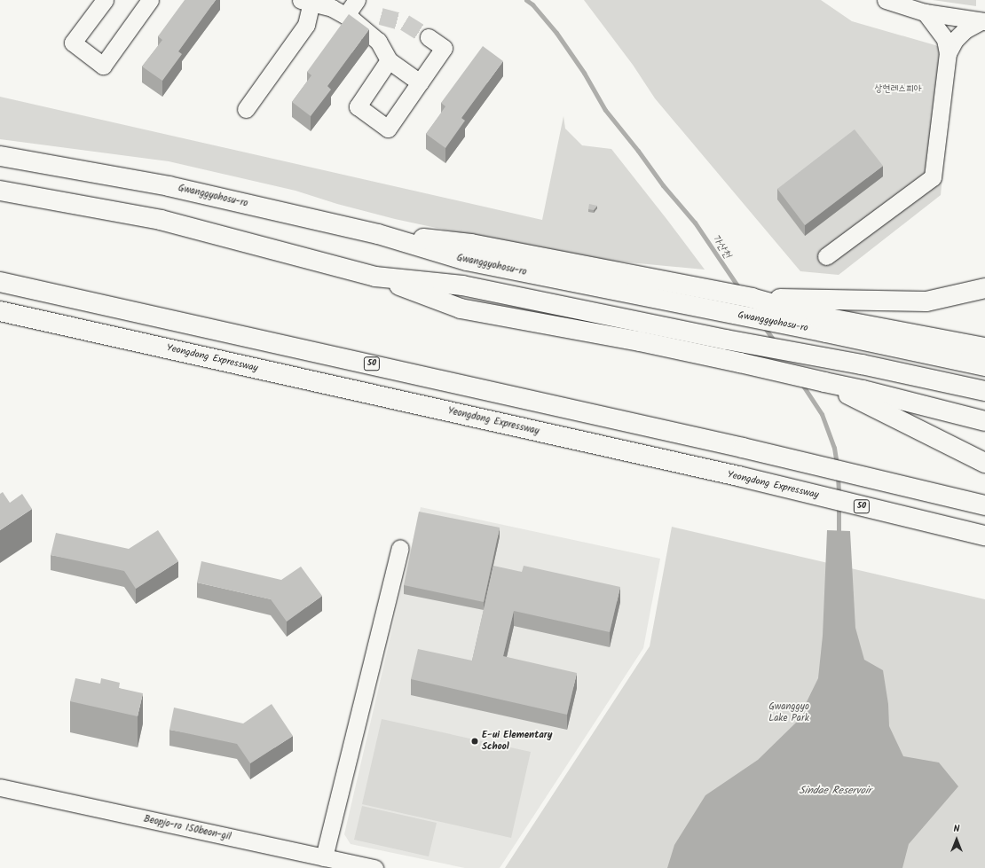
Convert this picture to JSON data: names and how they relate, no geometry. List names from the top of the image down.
{
  "streets": {
    "highway": ["Gwanggyohosu-ro", "Yeongdong Expressway", "50"],
    "street": ["Beopjo-ro 150beon-gil"]
  },
  "water": ["가산천", "Sindae Reservoir"],
  "parks": ["상현레스피아", "Gwanggyo Lake Park"],
  "places": ["E-ui Elementary School"],
  "north": "top"
}
